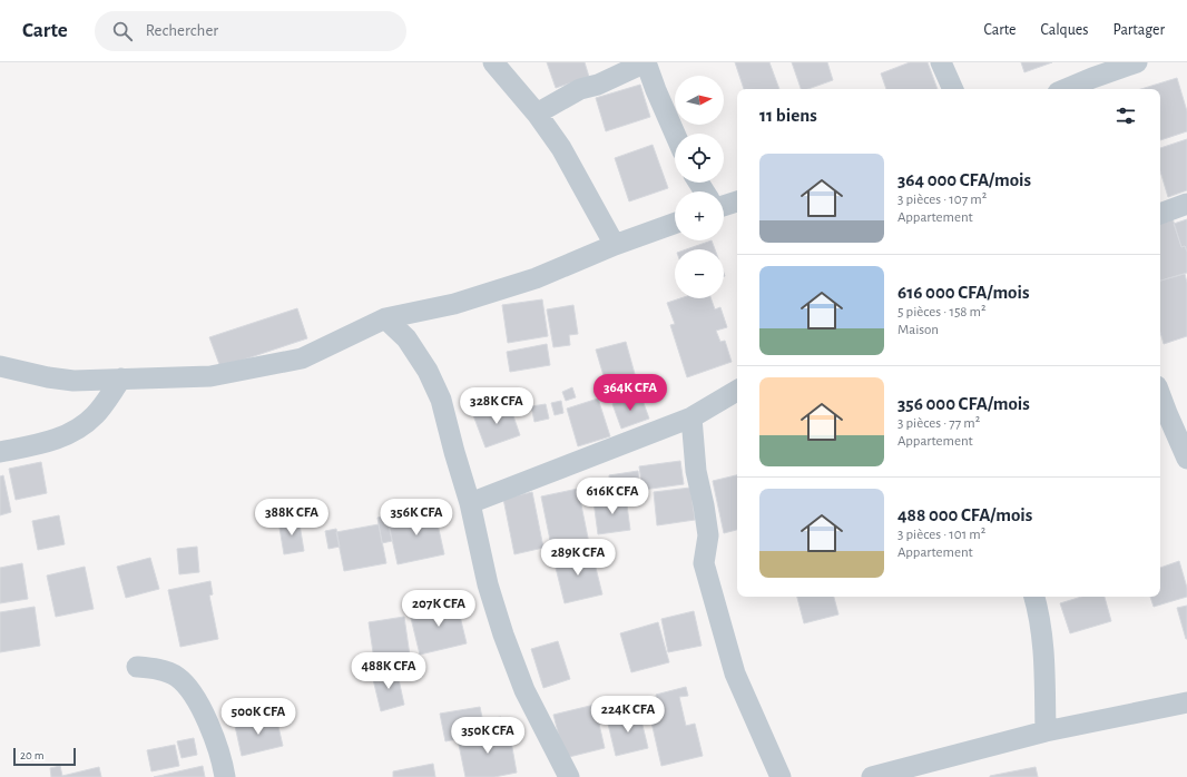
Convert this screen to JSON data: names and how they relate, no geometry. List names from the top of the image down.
{
  "scale_bar": "20 m",
  "north": "right",
  "page": {
    "header": "Carte",
    "search": "Rechercher",
    "nav": ["Carte", "Calques", "Partager"],
    "map_buttons": ["+", "−"],
    "heading": "11 biens",
    "list": [
      {
        "name": "364 000 CFA/mois",
        "note": "3 pièces · 107 m² · Appartement"
      },
      {
        "name": "616 000 CFA/mois",
        "note": "5 pièces · 158 m² · Maison"
      },
      {
        "name": "356 000 CFA/mois",
        "note": "3 pièces · 77 m² · Appartement"
      },
      {
        "name": "488 000 CFA/mois",
        "note": "3 pièces · 101 m² · Appartement"
      }
    ],
    "price": [
      "364K CFA",
      "328K CFA",
      "616K CFA",
      "388K CFA",
      "356K CFA",
      "289K CFA",
      "207K CFA",
      "488K CFA",
      "224K CFA",
      "500K CFA",
      "350K CFA"
    ],
    "scale": "20 m"
  }
}
